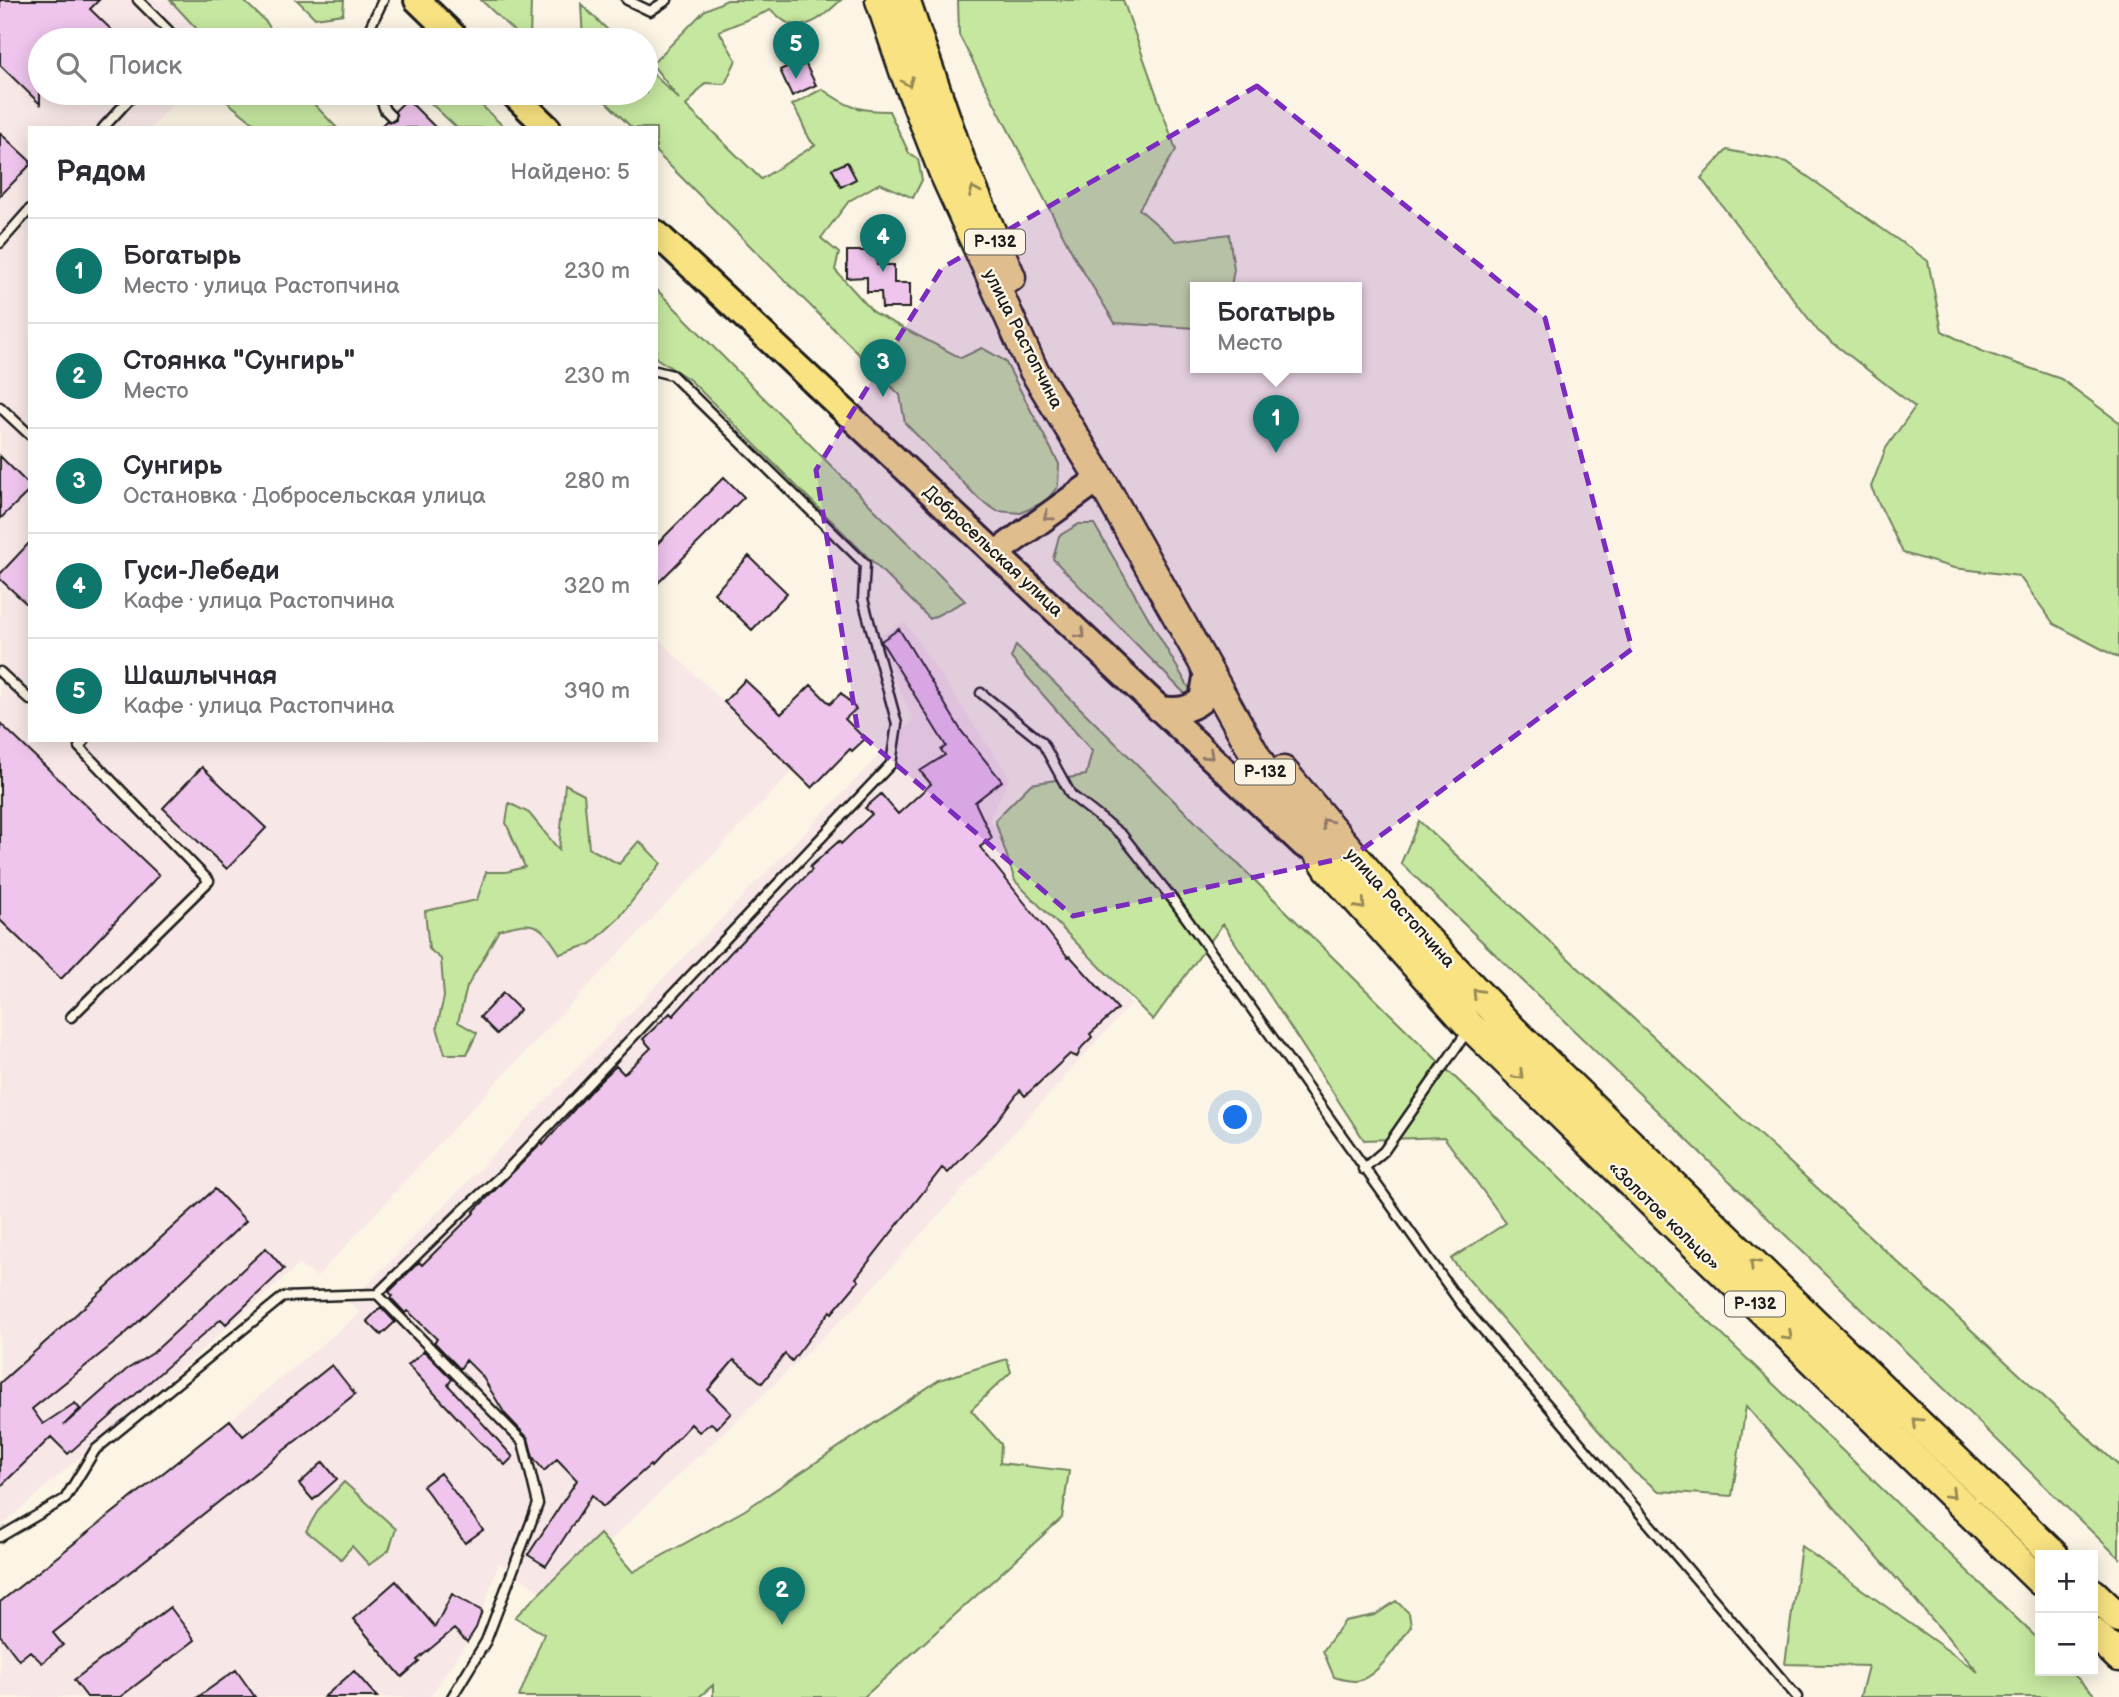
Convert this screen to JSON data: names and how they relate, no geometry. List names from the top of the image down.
{
  "streets": {
    "highway": ["Р-132", "улица Растопчина", "«Золотое кольцо»"],
    "main road": ["Добросельская улица"]
  },
  "crossings": [
    ["улица Растопчина", "Добросельская улица"],
    ["улица Растопчина", "«Золотое кольцо»"],
    ["Добросельская улица", "«Золотое кольцо»"]
  ],
  "one_way": ["Добросельская улица"],
  "page": {
    "pins": [
      "5",
      "4",
      "3",
      "1",
      "2"
    ],
    "search": "Поиск",
    "heading": ["Рядом", "Найдено: 5"],
    "list": [
      {
        "mark": "1",
        "name": "Богатырь",
        "note": "Место · улица Растопчина",
        "value": "230 m"
      },
      {
        "mark": "2",
        "name": "Стоянка \"Сунгирь\"",
        "note": "Место",
        "value": "230 m"
      },
      {
        "mark": "3",
        "name": "Сунгирь",
        "note": "Остановка · Добросельская улица",
        "value": "280 m"
      },
      {
        "mark": "4",
        "name": "Гуси-Лебеди",
        "note": "Кафе · улица Растопчина",
        "value": "320 m"
      },
      {
        "mark": "5",
        "name": "Шашлычная",
        "note": "Кафе · улица Растопчина",
        "value": "390 m"
      }
    ],
    "popup": ["Богатырь", "Место"],
    "map_buttons": ["+", "−"]
  }
}
